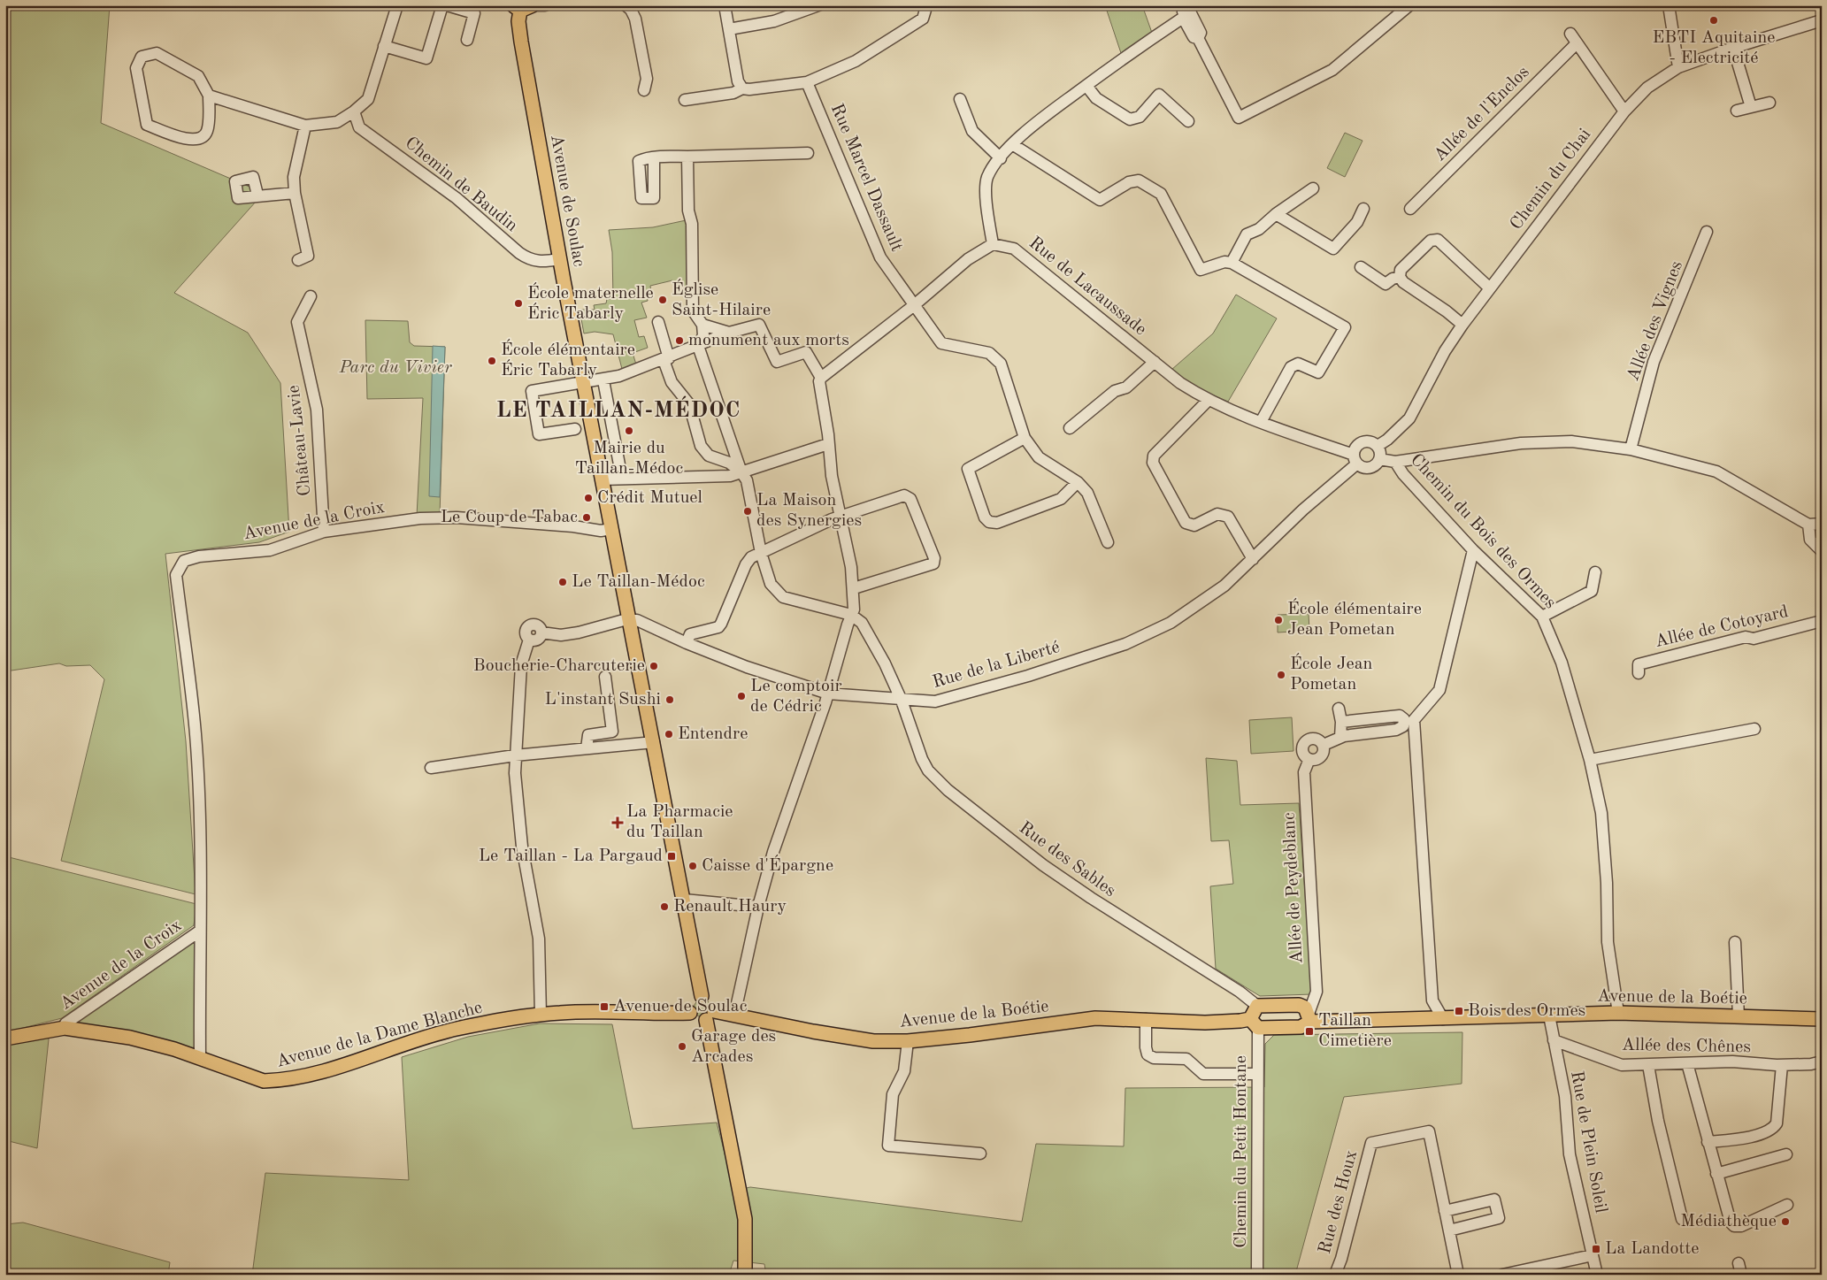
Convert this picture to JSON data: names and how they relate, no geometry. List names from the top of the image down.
{
  "streets": {
    "main road": ["Avenue de Soulac", "Avenue de la Boétie", "Avenue de la Dame Blanche"],
    "street": [
      "Allée de l'Enclos",
      "Rue Marcel Dassault",
      "Chemin du Chai",
      "Chemin de Baudin",
      "Rue de Lacaussade",
      "Allée des Vignes",
      "Château-Lavie",
      "Avenue de la Croix",
      "Chemin du Bois des Ormes",
      "Allée de Cotoyard",
      "Rue de la Liberté",
      "Rue des Sables",
      "Allée de Peydeblanc",
      "Allée des Chênes",
      "Rue de Plein Soleil",
      "Chemin du Petit Hontane",
      "Rue des Houx"
    ]
  },
  "crossings": [
    ["Allée de l'Enclos", "Chemin du Chai"],
    ["Chemin du Chai", "Rue de Lacaussade"],
    ["Chemin du Chai", "Rue de la Liberté"],
    ["Chemin de Baudin", "Avenue de Soulac"],
    ["Avenue de Soulac", "Avenue de la Croix"],
    ["Avenue de Soulac", "Rue de la Liberté"],
    ["Avenue de Soulac", "Avenue de la Boétie"],
    ["Avenue de Soulac", "Avenue de la Dame Blanche"],
    ["Rue de Lacaussade", "Rue de la Liberté"],
    ["Château-Lavie", "Avenue de la Croix"],
    ["Avenue de la Croix", "Avenue de la Dame Blanche"],
    ["Chemin du Bois des Ormes", "Avenue de la Boétie"],
    ["Rue de la Liberté", "Rue des Sables"],
    ["Allée de Peydeblanc", "Avenue de la Boétie"],
    ["Avenue de la Boétie", "Avenue de la Dame Blanche"],
    ["Avenue de la Boétie", "Rue de Plein Soleil"],
    ["Avenue de la Boétie", "Chemin du Petit Hontane"],
    ["Allée des Chênes", "Rue de Plein Soleil"]
  ],
  "districts": ["LE TAILLAN-MÉDOC"],
  "parks": ["Parc du Vivier"],
  "places": {
    "other": [
      "EBTI Aquitaine - Electricité",
      "Église Saint-Hilaire",
      "École maternelle Éric Tabarly",
      "monument aux morts",
      "École élémentaire Éric Tabarly",
      "Mairie du Taillan-Médoc",
      "Crédit Mutuel",
      "La Maison des Synergies",
      "Le Coup de Tabac",
      "Le Taillan-Médoc",
      "École élémentaire Jean Pometan",
      "Boucherie-Charcuterie",
      "École Jean Pometan",
      "Le comptoir de Cédric",
      "L'instant Sushi",
      "Entendre",
      "Caisse d'Épargne",
      "Renault Haury",
      "Garage des Arcades",
      "Médiathèque"
    ],
    "health": ["La Pharmacie du Taillan"],
    "transit": [
      "Le Taillan - La Pargaud",
      "Avenue de Soulac",
      "Bois des Ormes",
      "Taillan Cimetière",
      "La Landotte"
    ]
  }
}
